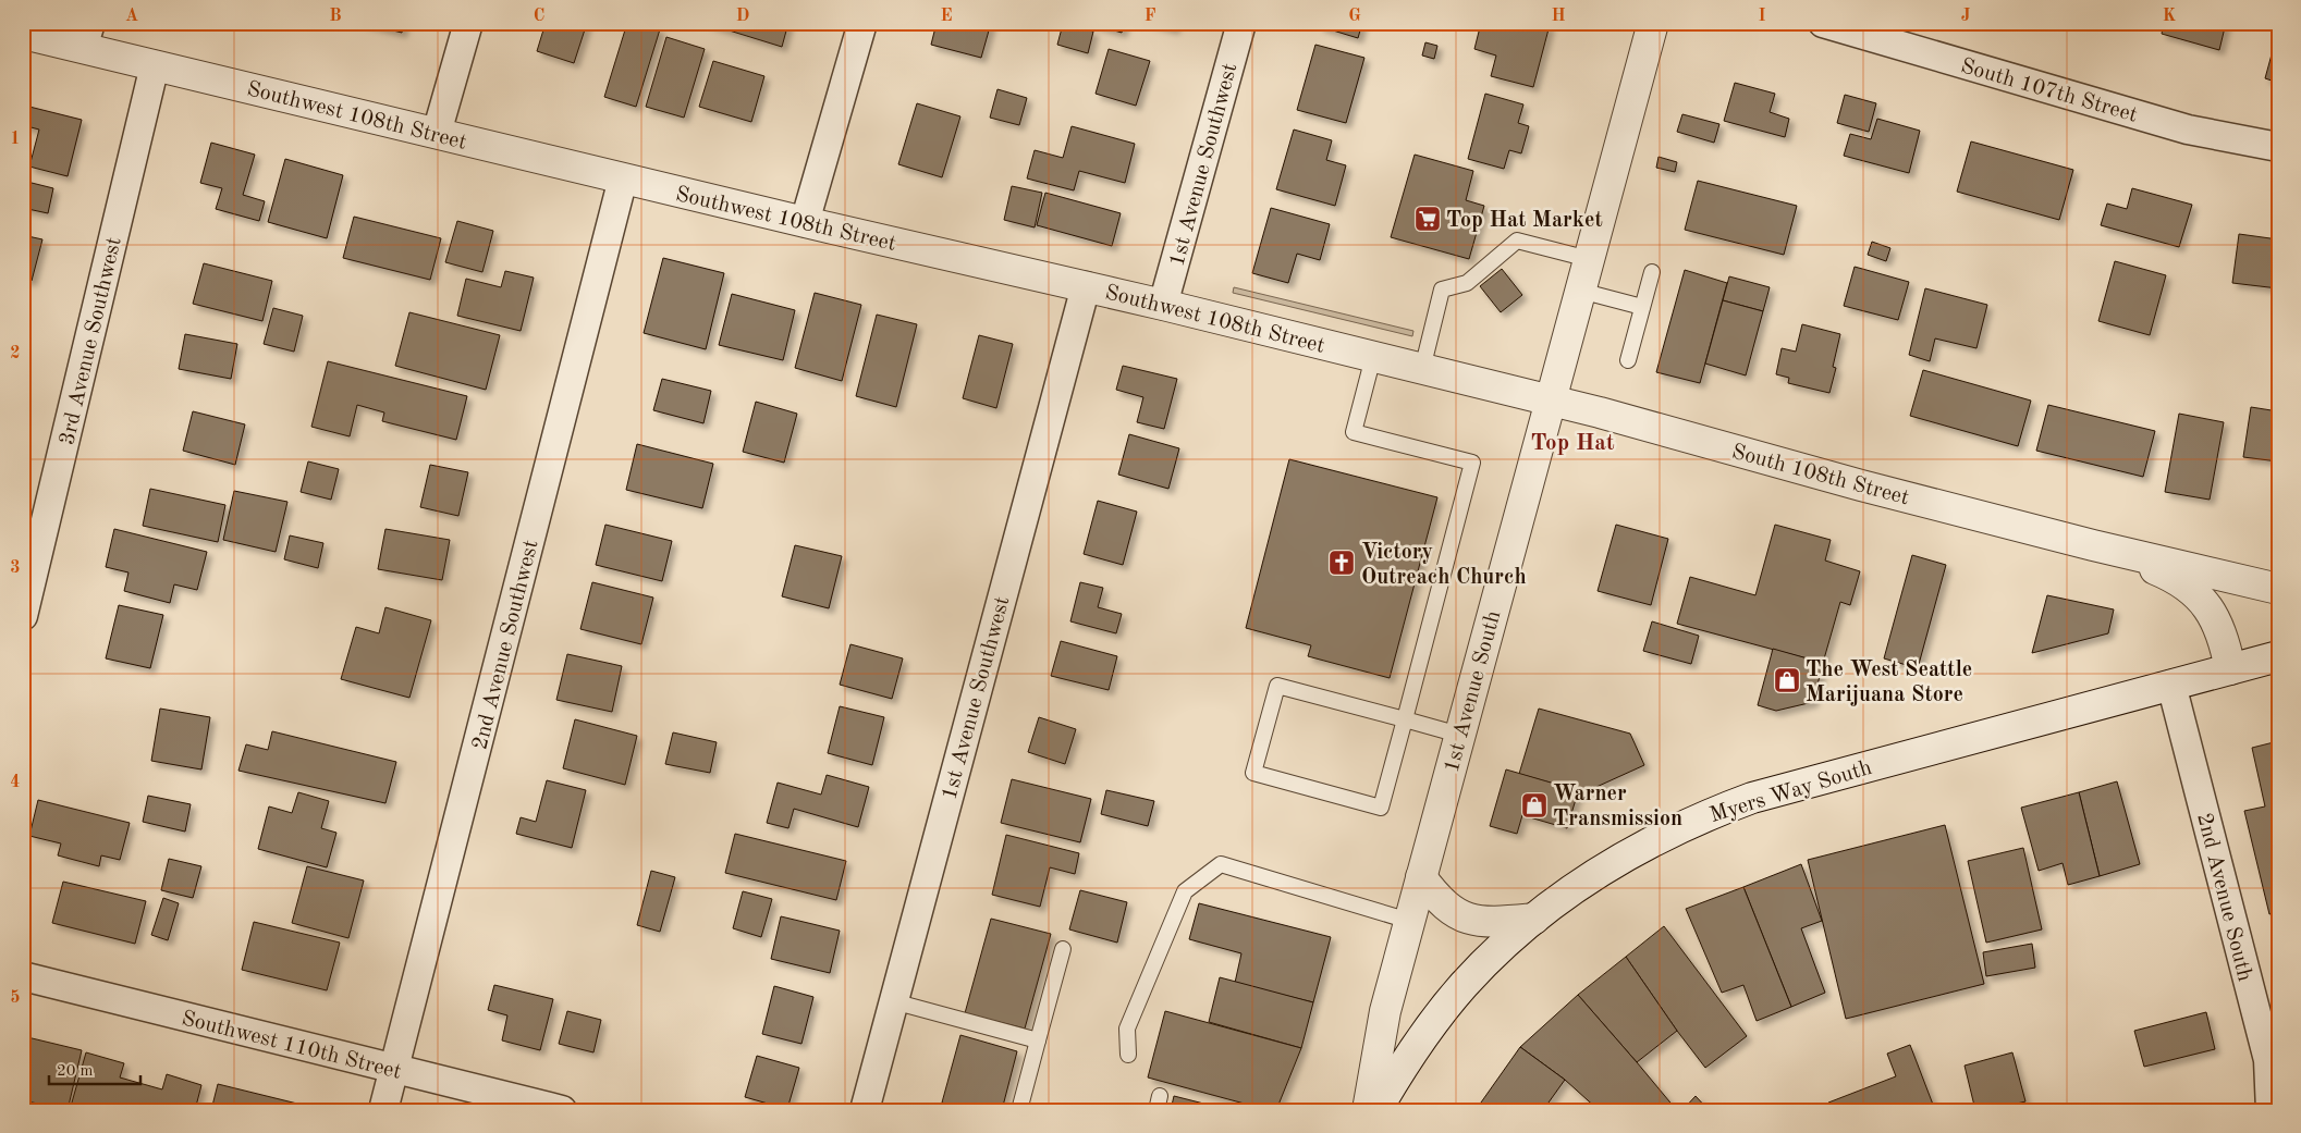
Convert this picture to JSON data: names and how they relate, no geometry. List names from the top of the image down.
{
  "streets": {
    "street": [
      "South 107th Street",
      "Southwest 108th Street",
      "1st Avenue Southwest",
      "3rd Avenue Southwest",
      "South 108th Street",
      "2nd Avenue Southwest",
      "1st Avenue South",
      "Myers Way South",
      "2nd Avenue South",
      "Southwest 110th Street"
    ]
  },
  "crossings": [
    ["Southwest 108th Street", "1st Avenue Southwest"],
    ["Southwest 108th Street", "3rd Avenue Southwest"],
    ["Southwest 108th Street", "South 108th Street"],
    ["Southwest 108th Street", "2nd Avenue Southwest"],
    ["Southwest 108th Street", "1st Avenue South"],
    ["South 108th Street", "1st Avenue South"],
    ["South 108th Street", "Myers Way South"],
    ["2nd Avenue Southwest", "Southwest 110th Street"],
    ["Myers Way South", "2nd Avenue South"]
  ],
  "districts": ["Top Hat"],
  "places": {
    "supermarket": ["Top Hat Market"],
    "church": ["Victory Outreach Church"],
    "shop": ["The West Seattle Marijuana Store", "Warner Transmission"]
  },
  "scale_bar": "20 m",
  "grid": {
    "columns": [
      "A",
      "B",
      "C",
      "D",
      "E",
      "F",
      "G",
      "H",
      "I",
      "J",
      "K"
    ],
    "rows": [
      "1",
      "2",
      "3",
      "4",
      "5"
    ]
  }
}
